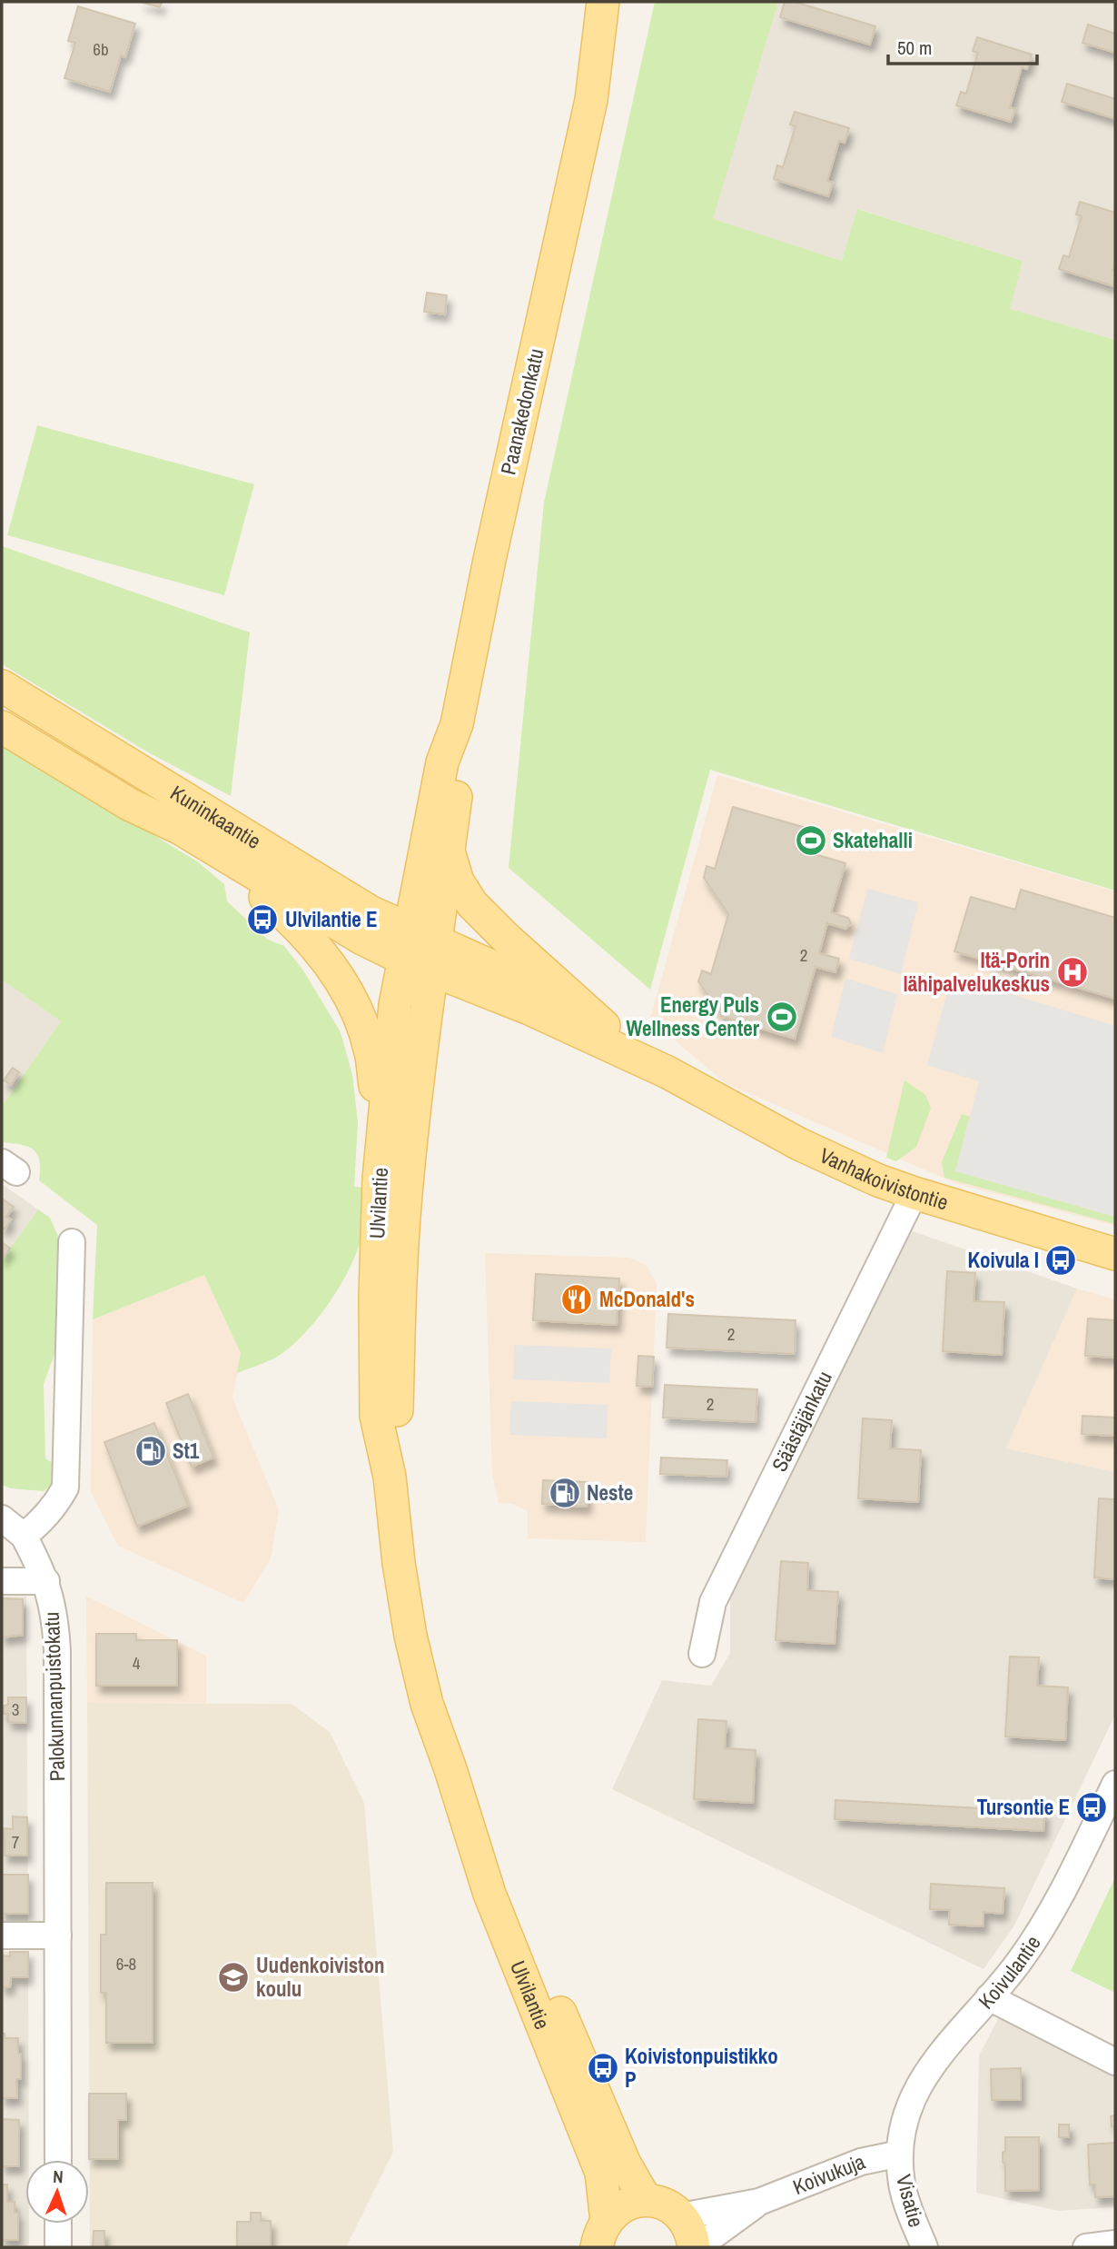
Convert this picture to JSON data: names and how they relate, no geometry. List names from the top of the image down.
{
  "streets": {
    "main road": [
      "Paanakedonkatu",
      "Kuninkaantie",
      "Vanhakoivistontie",
      "Ulvilantie"
    ],
    "street": [
      "Säästäjänkatu",
      "Palokunnanpuistokatu",
      "Koivulantie",
      "Koivukuja",
      "Visatie"
    ]
  },
  "crossings": [
    ["Paanakedonkatu", "Kuninkaantie"],
    ["Paanakedonkatu", "Vanhakoivistontie"],
    ["Paanakedonkatu", "Ulvilantie"],
    ["Kuninkaantie", "Vanhakoivistontie"],
    ["Kuninkaantie", "Ulvilantie"],
    ["Vanhakoivistontie", "Ulvilantie"],
    ["Vanhakoivistontie", "Säästäjänkatu"],
    ["Koivulantie", "Koivukuja"],
    ["Koivulantie", "Visatie"],
    ["Koivukuja", "Visatie"]
  ],
  "places": {
    "sports": ["Skatehalli", "Energy Puls Wellness Center"],
    "bus stop": [
      "Ulvilantie E",
      "Koivula I",
      "Tursontie E",
      "Koivistonpuistikko P"
    ],
    "hospital": ["Itä-Porin lähipalvelukeskus"],
    "restaurant": ["McDonald's"],
    "fuel station": ["St1", "Neste"],
    "school or university": ["Uudenkoiviston koulu"]
  },
  "house_numbers": [
    "6b",
    "2",
    "2",
    "2",
    "4",
    "3",
    "7",
    "6-8"
  ],
  "scale_bar": "50 m",
  "north": "top"
}
